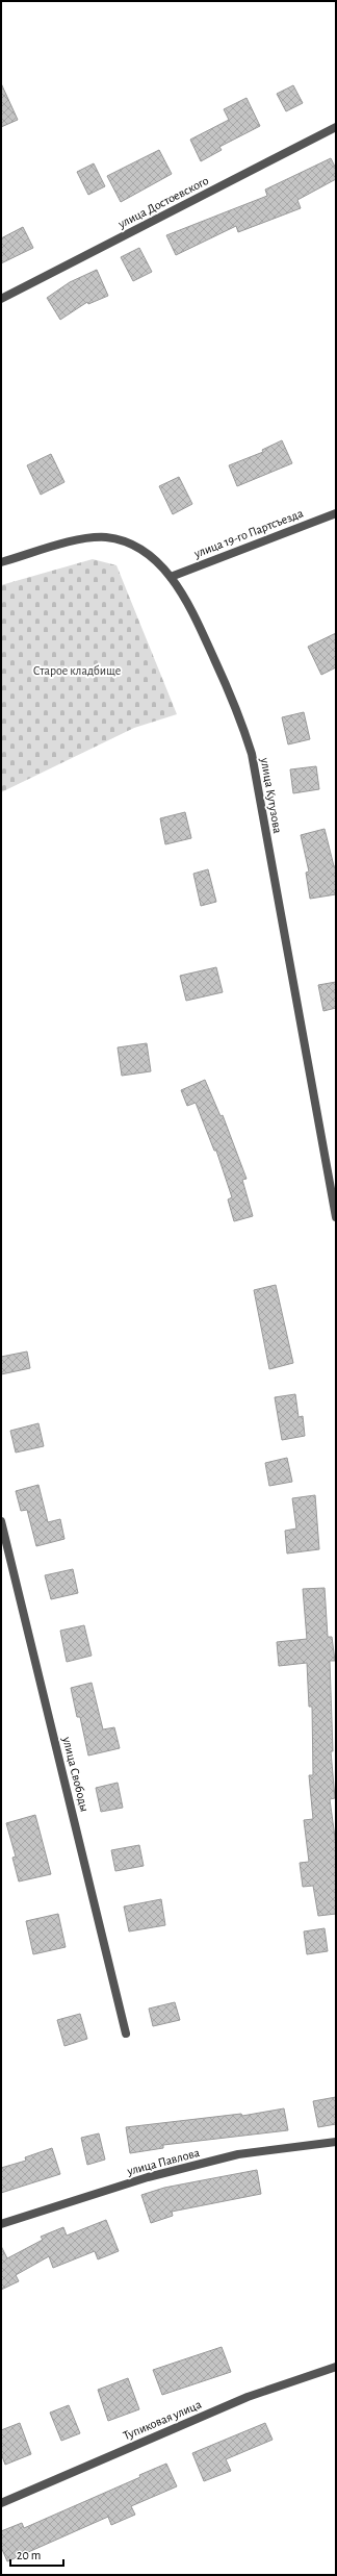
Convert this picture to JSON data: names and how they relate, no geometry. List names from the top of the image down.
{
  "streets": {
    "street": [
      "улица Достоевского",
      "улица 19-го Партсъезда",
      "улица Кутузова",
      "улица Свободы",
      "улица Павлова",
      "Тупиковая улица"
    ]
  },
  "crossings": [
    ["улица 19-го Партсъезда", "улица Кутузова"]
  ],
  "parks": ["Старое кладбище"],
  "scale_bar": "20 m"
}
